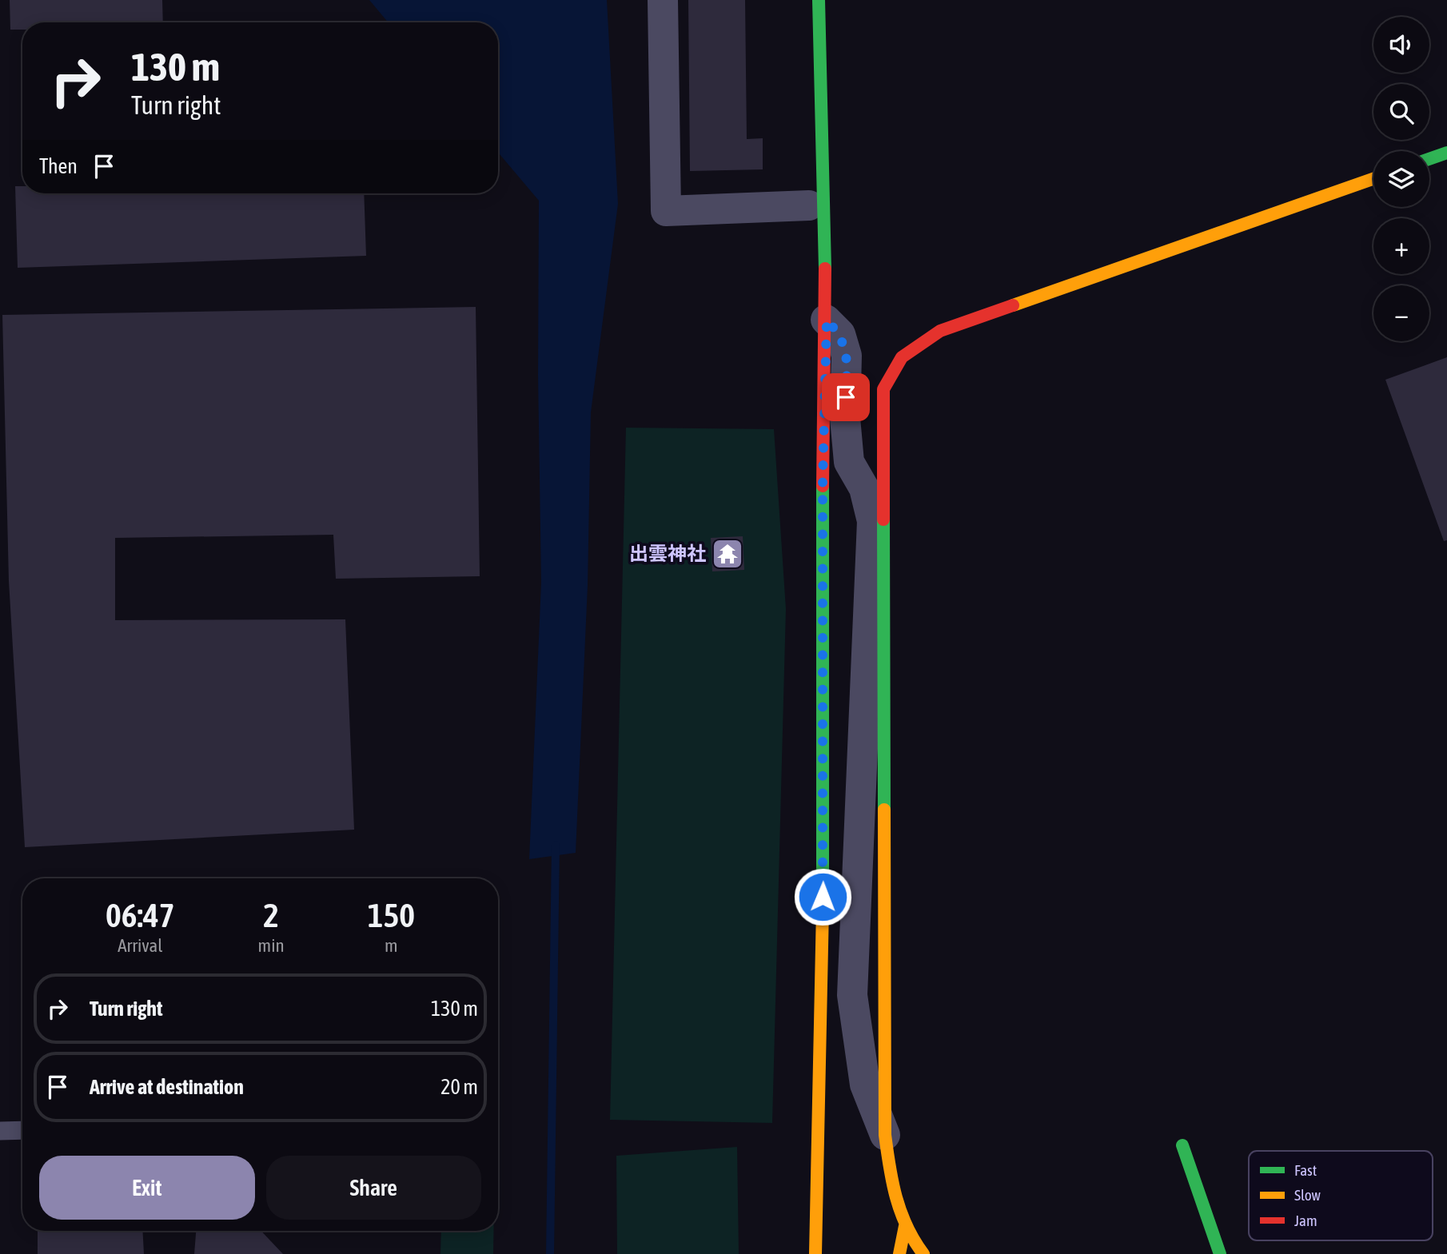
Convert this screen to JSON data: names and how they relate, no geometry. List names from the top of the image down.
{
  "places": {
    "temple": ["出雲神社"]
  },
  "legend": ["Fast", "Slow", "Jam"],
  "page": {
    "map_buttons": ["+", "−"],
    "turn": ["130 m", "Turn right"],
    "then": "Then",
    "eta": [
      "06:47",
      "Arrival",
      "2",
      "min",
      "150",
      "m"
    ],
    "list": [
      {
        "name": "Turn right",
        "value": "130 m"
      },
      {
        "name": "Arrive at destination",
        "value": "20 m"
      }
    ],
    "buttons": ["Exit", "Share"]
  }
}
